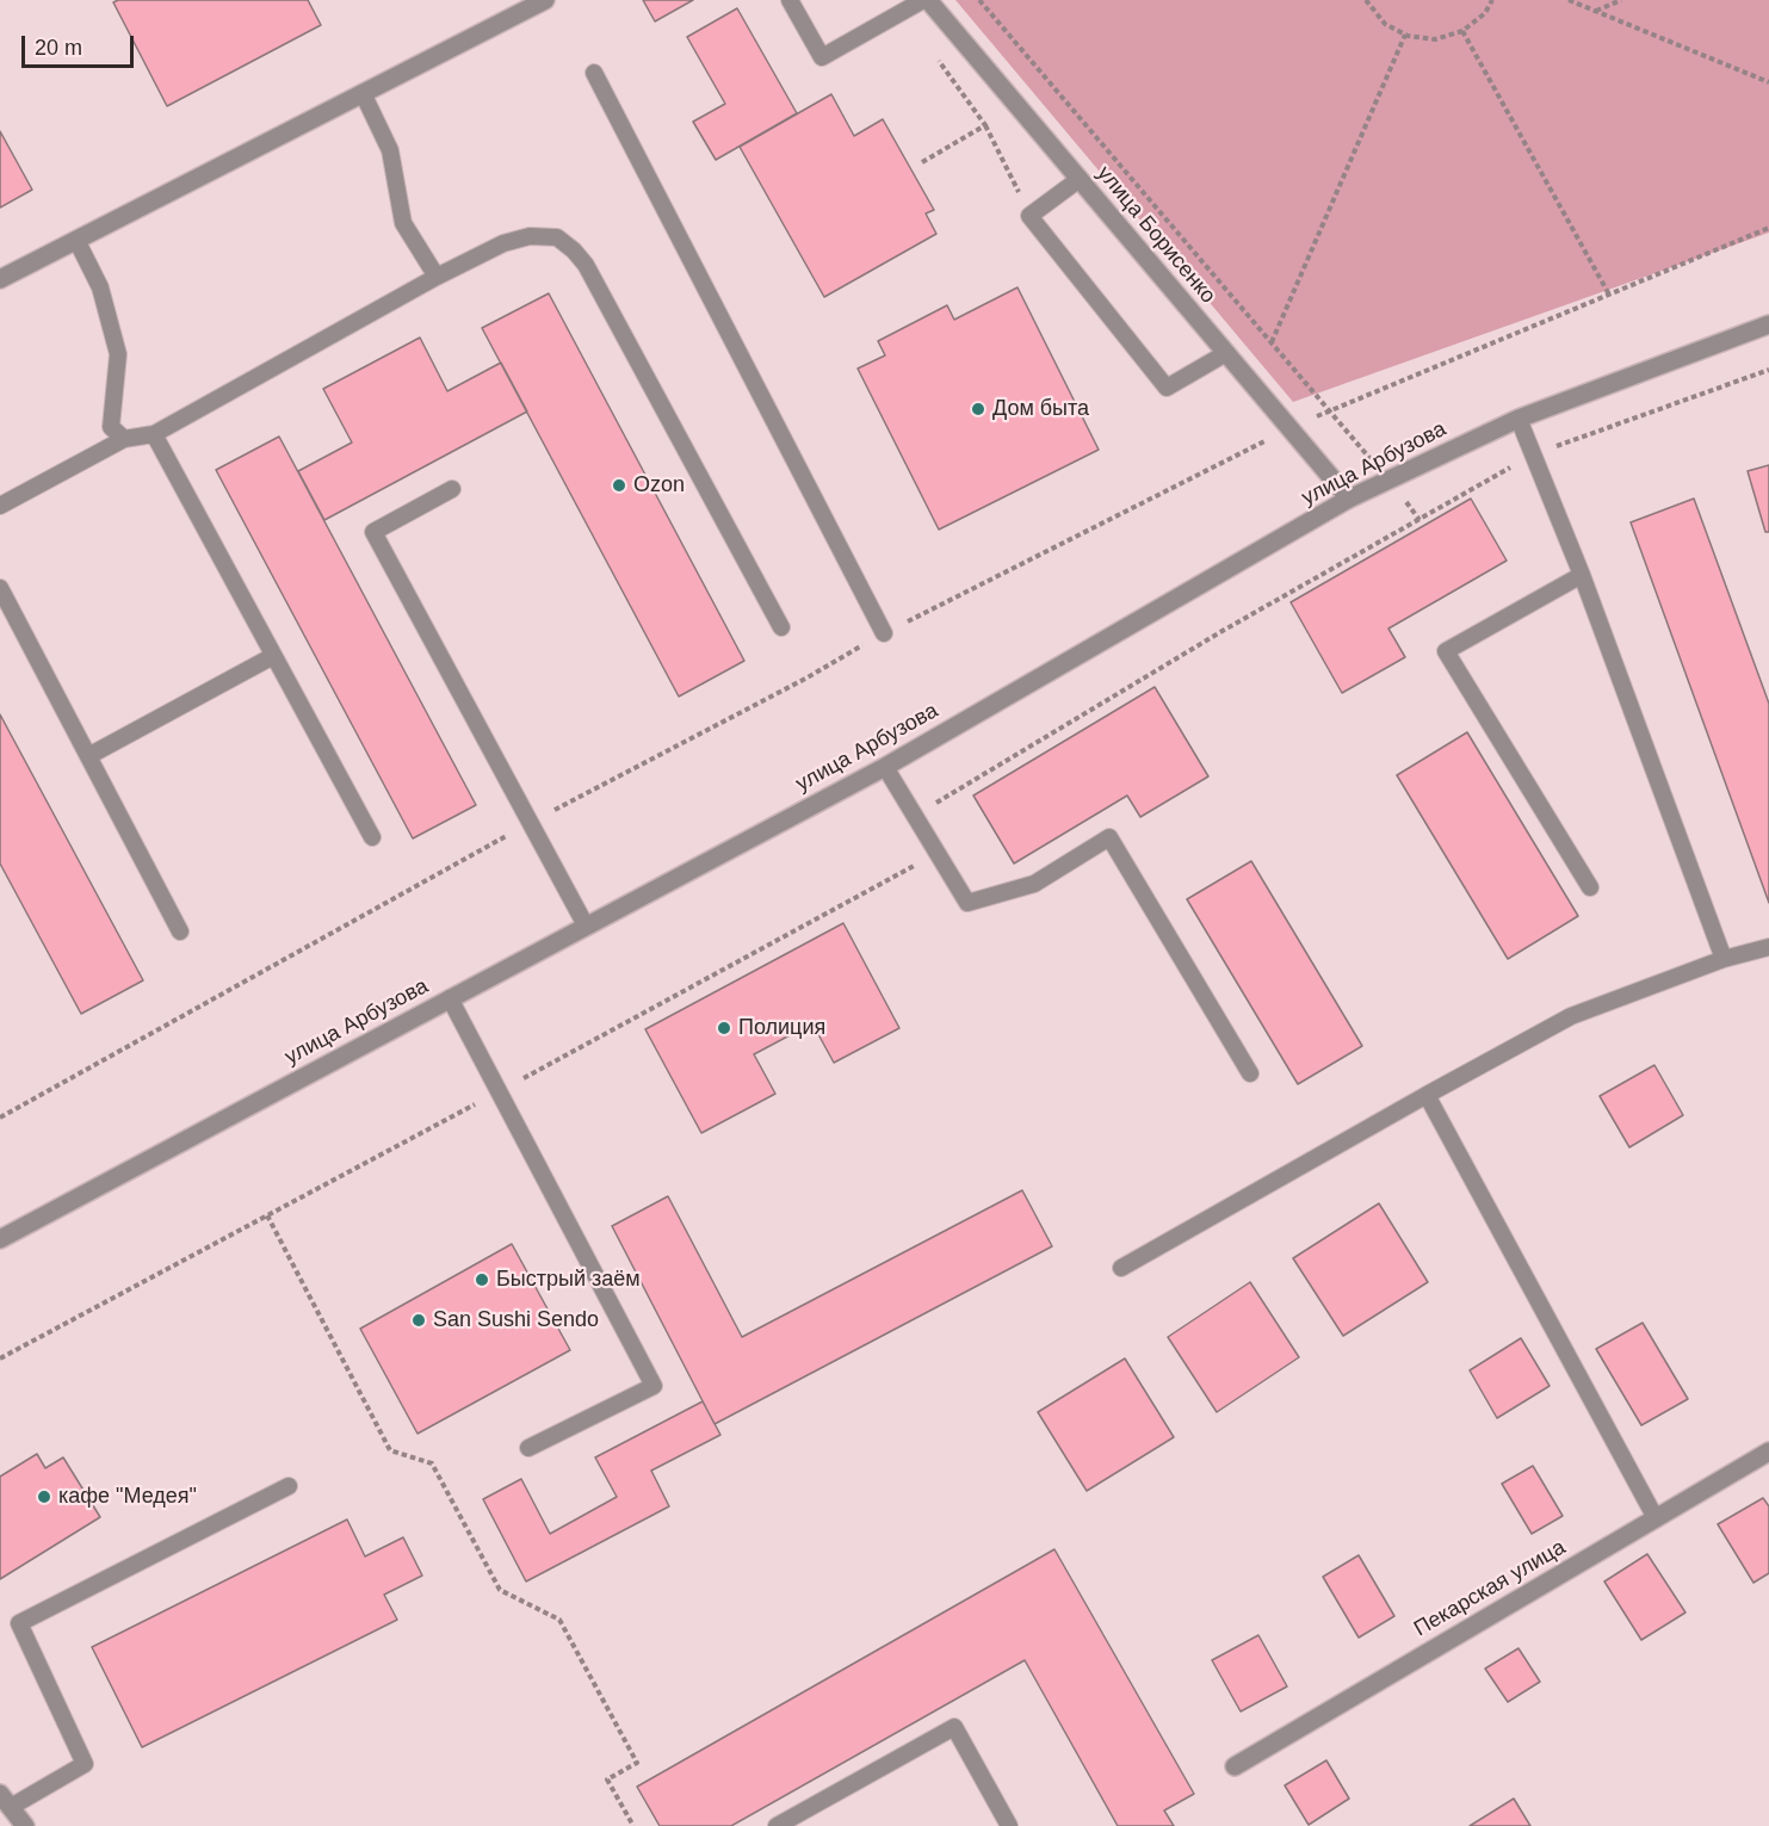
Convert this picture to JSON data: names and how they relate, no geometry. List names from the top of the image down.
{
  "streets": {
    "street": ["улица Борисенко", "улица Арбузова", "Пекарская улица"]
  },
  "crossings": [
    ["улица Борисенко", "улица Арбузова"]
  ],
  "places": [
    "Дом быта",
    "Ozon",
    "Полиция",
    "Быстрый заём",
    "San Sushi Sendo",
    "кафе \"Медея\""
  ],
  "scale_bar": "20 m"
}
